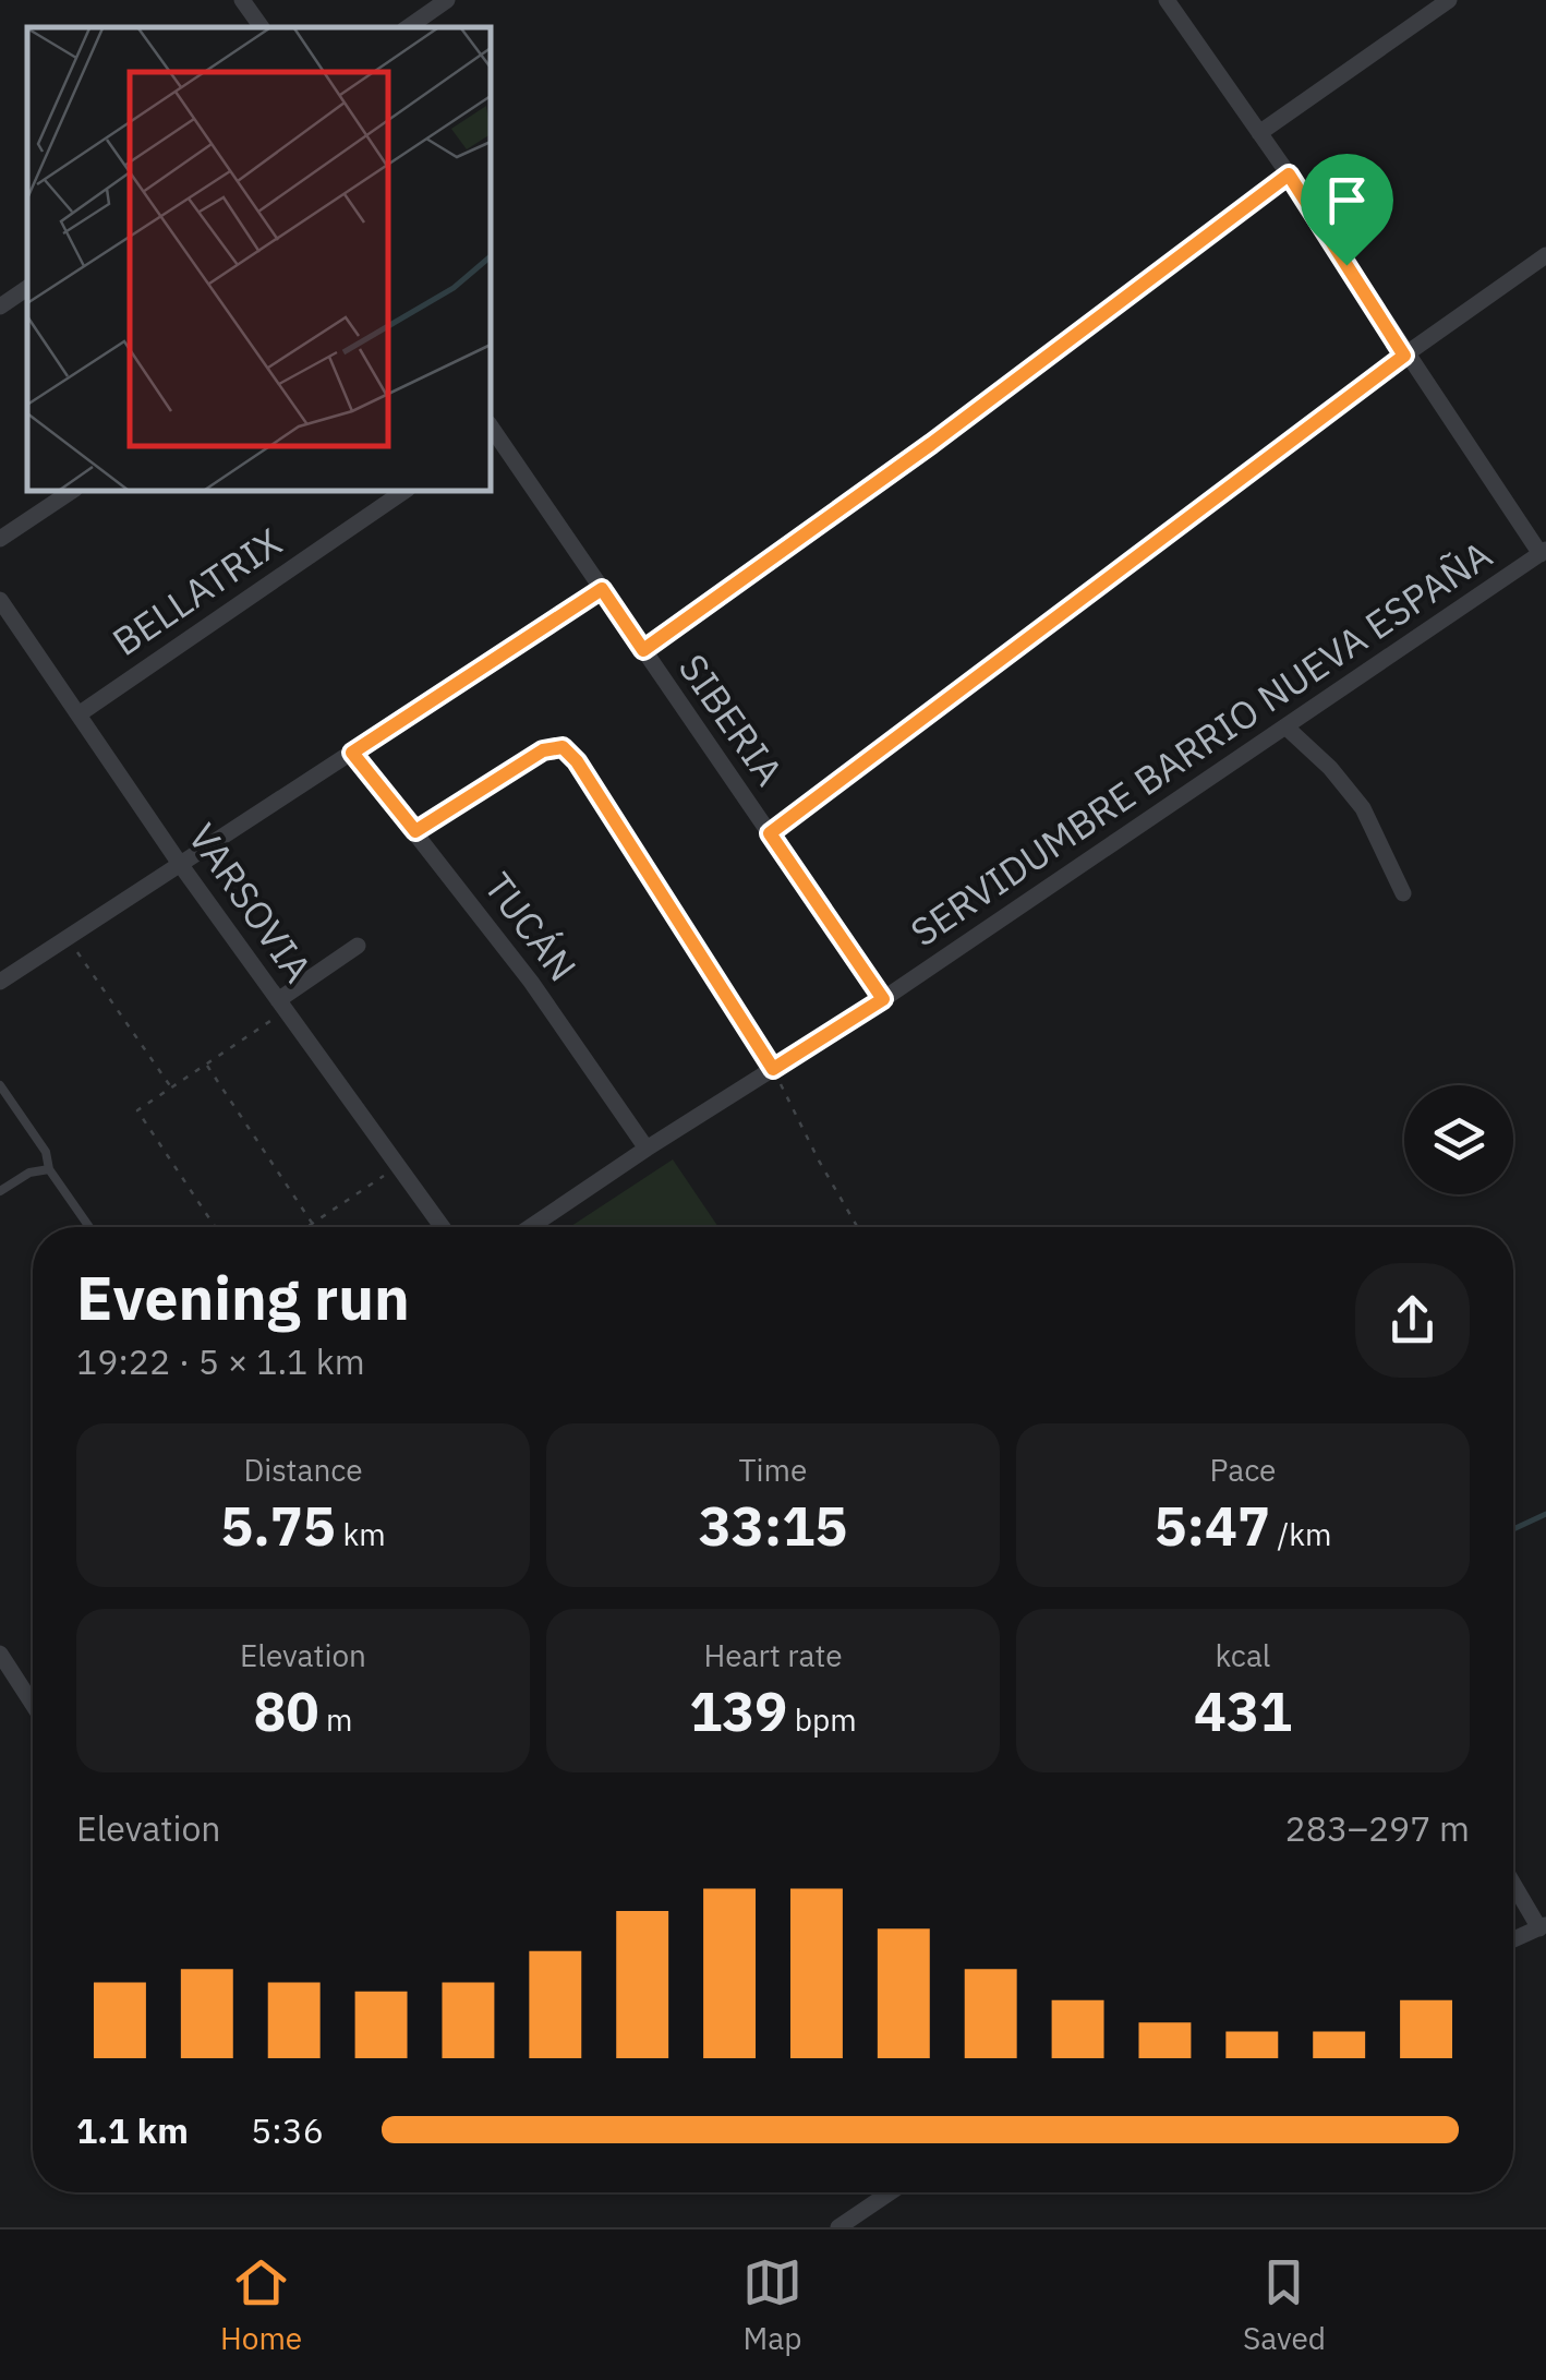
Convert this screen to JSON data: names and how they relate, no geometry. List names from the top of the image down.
{
  "streets": {
    "street": [
      "BELLATRIX",
      "SIBERIA",
      "SERVIDUMBRE BARRIO NUEVA ESPAÑA",
      "VARSOVIA",
      "TUCÁN"
    ]
  },
  "crossings": [
    ["BELLATRIX", "VARSOVIA"],
    ["SIBERIA", "SERVIDUMBRE BARRIO NUEVA ESPAÑA"],
    ["SERVIDUMBRE BARRIO NUEVA ESPAÑA", "TUCÁN"]
  ],
  "page": {
    "heading": ["Evening run", "19:22 · 5 × 1.1 km"],
    "stats": [
      ["Distance", "5.75 km"],
      ["Time", "33:15"],
      ["Pace", "5:47 /km"],
      ["Elevation", "80 m"],
      ["Heart rate", "139 bpm"],
      ["kcal", "431"]
    ],
    "chart": ["Elevation", "283–297 m"],
    "list": [
      {
        "name": "1.1 km",
        "note": "5:36"
      }
    ],
    "tabs": ["Home", "Map", "Saved"]
  }
}
